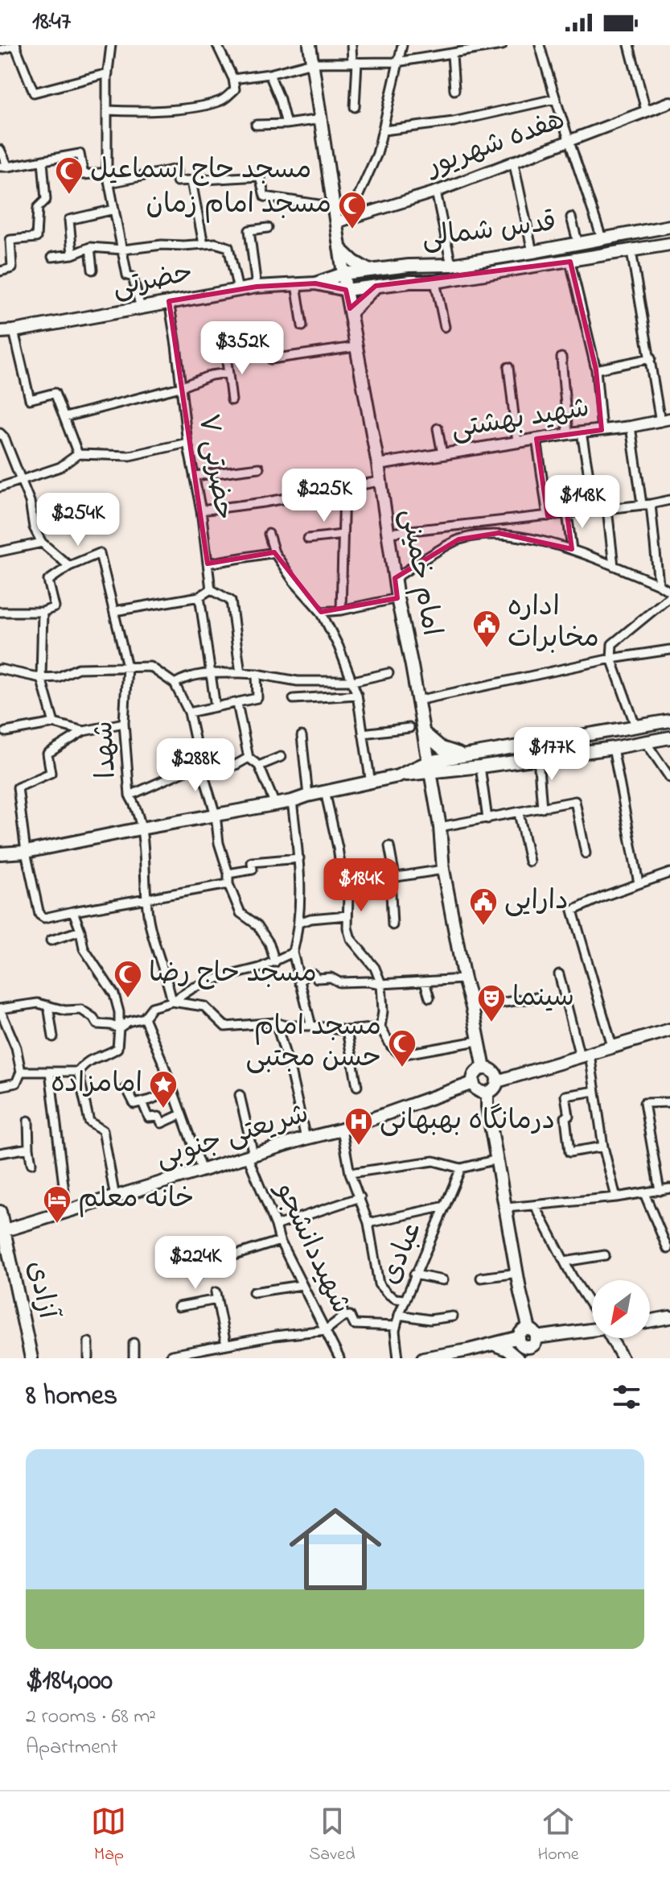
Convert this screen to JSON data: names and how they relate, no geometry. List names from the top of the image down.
{
  "streets": {
    "main road": [
      "قدس شمالی",
      "حضرتی",
      "امام خمینی",
      "شریعتی جنوبی",
      "آزادی"
    ],
    "street": [
      "هفده شهریور",
      "شهید بهشتی",
      "حضرتی ۷",
      "شهدا",
      "شهیددانشجو",
      "عبادی"
    ]
  },
  "crossings": [
    ["هفده شهریور", "امام خمینی"],
    ["قدس شمالی", "حضرتی"],
    ["قدس شمالی", "امام خمینی"],
    ["حضرتی", "حضرتی ۷"],
    ["شهید بهشتی", "امام خمینی"],
    ["امام خمینی", "شریعتی جنوبی"],
    ["شریعتی جنوبی", "شهیددانشجو"],
    ["شریعتی جنوبی", "آزادی"]
  ],
  "places": {
    "mosque": [
      "مسجد حاج اسماعیل",
      "مسجد امام زمان",
      "مسجد حاج رضا",
      "مسجد امام حسن مجتبی"
    ],
    "public building": ["اداره مخابرات", "دارایی"],
    "theatre": ["سینما"],
    "place": ["امامزاده"],
    "hospital": ["درمانگاه بهبهانی"],
    "hotel": ["خانه معلم"]
  },
  "north": "bottom left",
  "page": {
    "status": "18:47",
    "price": [
      "$352K",
      "$225K",
      "$148K",
      "$254K",
      "$177K",
      "$288K",
      "$184K",
      "$224K"
    ],
    "heading": "8 homes",
    "list": [
      {
        "name": "$184,000",
        "note": "2 rooms · 68 m² · Apartment"
      }
    ],
    "tabs": ["Map", "Saved", "Home"]
  }
}
